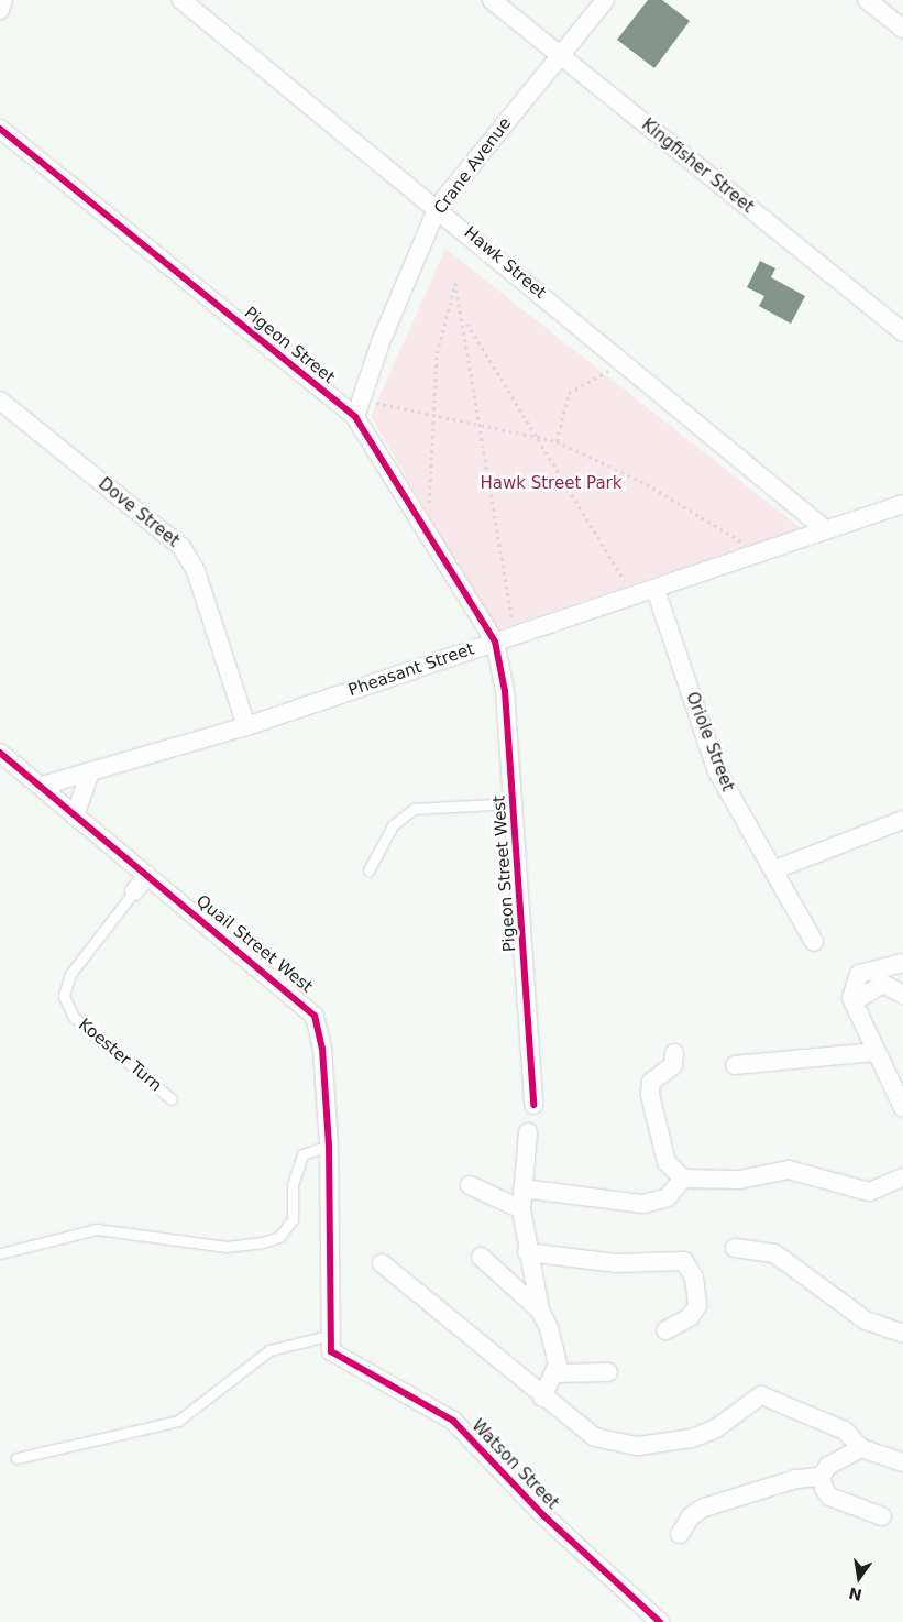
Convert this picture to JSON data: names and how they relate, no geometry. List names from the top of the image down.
{
  "streets": {
    "street": [
      "Crane Avenue",
      "Kingfisher Street",
      "Hawk Street",
      "Pigeon Street",
      "Dove Street",
      "Pheasant Street",
      "Oriole Street",
      "Pigeon Street West",
      "Quail Street West",
      "Koester Turn",
      "Watson Street"
    ]
  },
  "crossings": [
    ["Crane Avenue", "Kingfisher Street"],
    ["Crane Avenue", "Hawk Street"],
    ["Crane Avenue", "Pigeon Street"],
    ["Hawk Street", "Pheasant Street"],
    ["Pigeon Street", "Pheasant Street"],
    ["Pigeon Street", "Pigeon Street West"],
    ["Dove Street", "Pheasant Street"],
    ["Pheasant Street", "Oriole Street"],
    ["Pheasant Street", "Pigeon Street West"],
    ["Pheasant Street", "Quail Street West"],
    ["Quail Street West", "Koester Turn"],
    ["Quail Street West", "Watson Street"]
  ],
  "parks": ["Hawk Street Park"],
  "north": "bottom"
}
